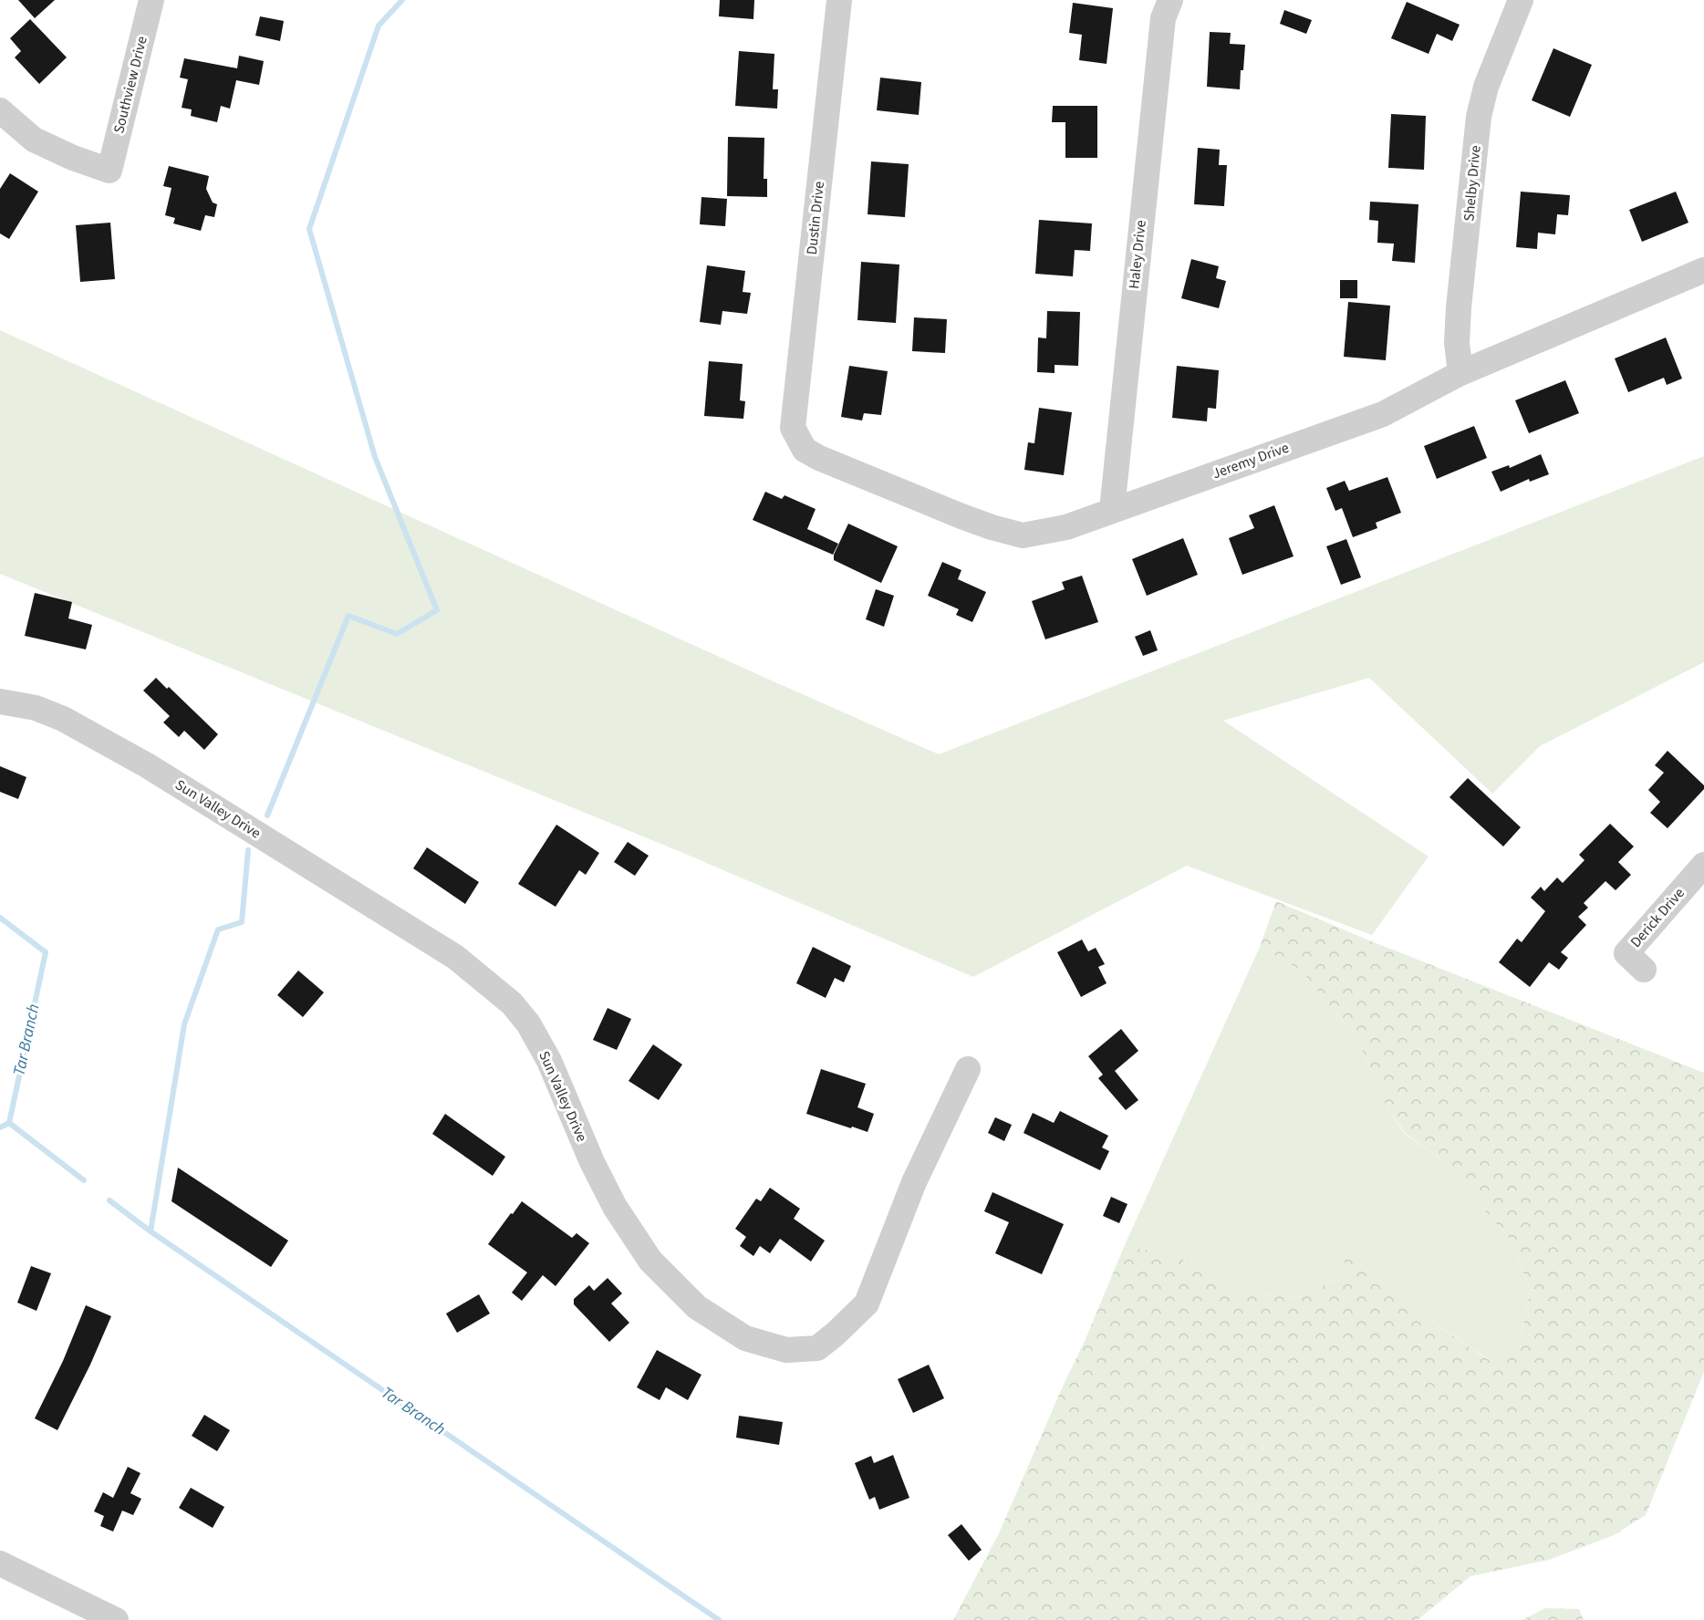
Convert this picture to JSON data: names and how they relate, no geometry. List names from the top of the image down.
{
  "streets": {
    "street": [
      "Southview Drive",
      "Shelby Drive",
      "Dustin Drive",
      "Haley Drive",
      "Jeremy Drive",
      "Sun Valley Drive",
      "Derick Drive"
    ]
  },
  "crossings": [
    ["Shelby Drive", "Jeremy Drive"],
    ["Dustin Drive", "Jeremy Drive"],
    ["Haley Drive", "Jeremy Drive"]
  ],
  "water": ["Tar Branch"]
}
